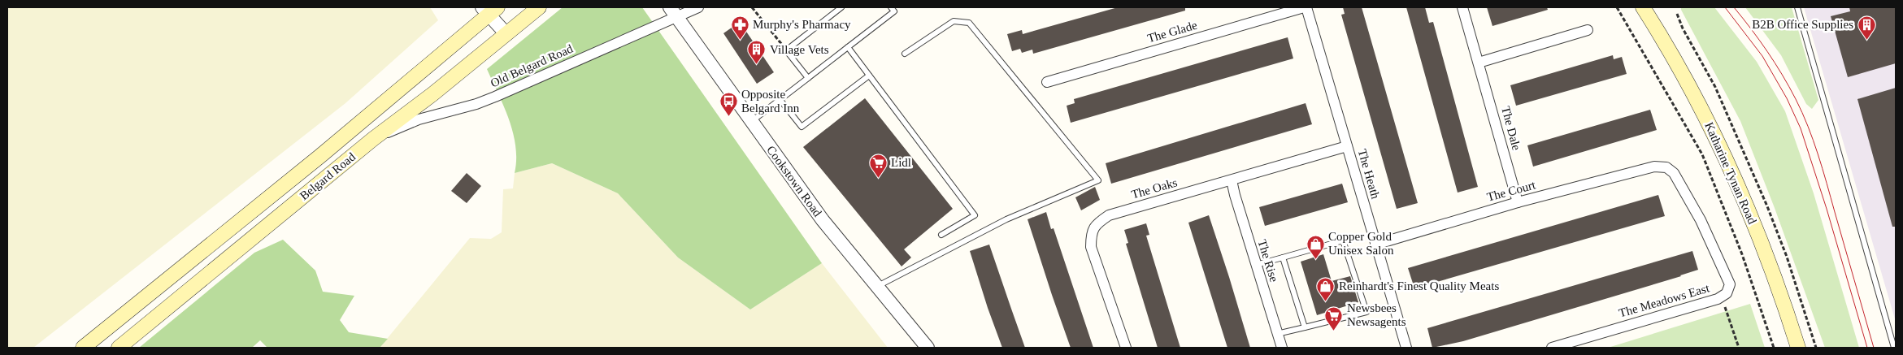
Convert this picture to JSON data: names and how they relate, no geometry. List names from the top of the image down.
{
  "streets": {
    "main road": ["Katharine Tynan Road", "Belgard Road"],
    "street": [
      "The Glade",
      "Old Belgard Road",
      "The Dale",
      "The Heath",
      "Cookstown Road",
      "The Oaks",
      "The Court",
      "The Rise",
      "The Meadows East"
    ]
  },
  "crossings": [
    ["The Glade", "The Heath"],
    ["Old Belgard Road", "Belgard Road"],
    ["Old Belgard Road", "Cookstown Road"],
    ["The Dale", "The Court"],
    ["The Heath", "The Oaks"],
    ["The Heath", "The Court"],
    ["The Oaks", "The Rise"],
    ["The Court", "The Meadows East"]
  ],
  "places": {
    "pharmacy": ["Murphy's Pharmacy"],
    "building": ["B2B Office Supplies", "Village Vets"],
    "bus stop": ["Opposite Belgard Inn"],
    "supermarket": ["Lidl", "Newsbees Newsagents"],
    "shop": ["Copper Gold Unisex Salon", "Reinhardt's Finest Quality Meats"]
  }
}
